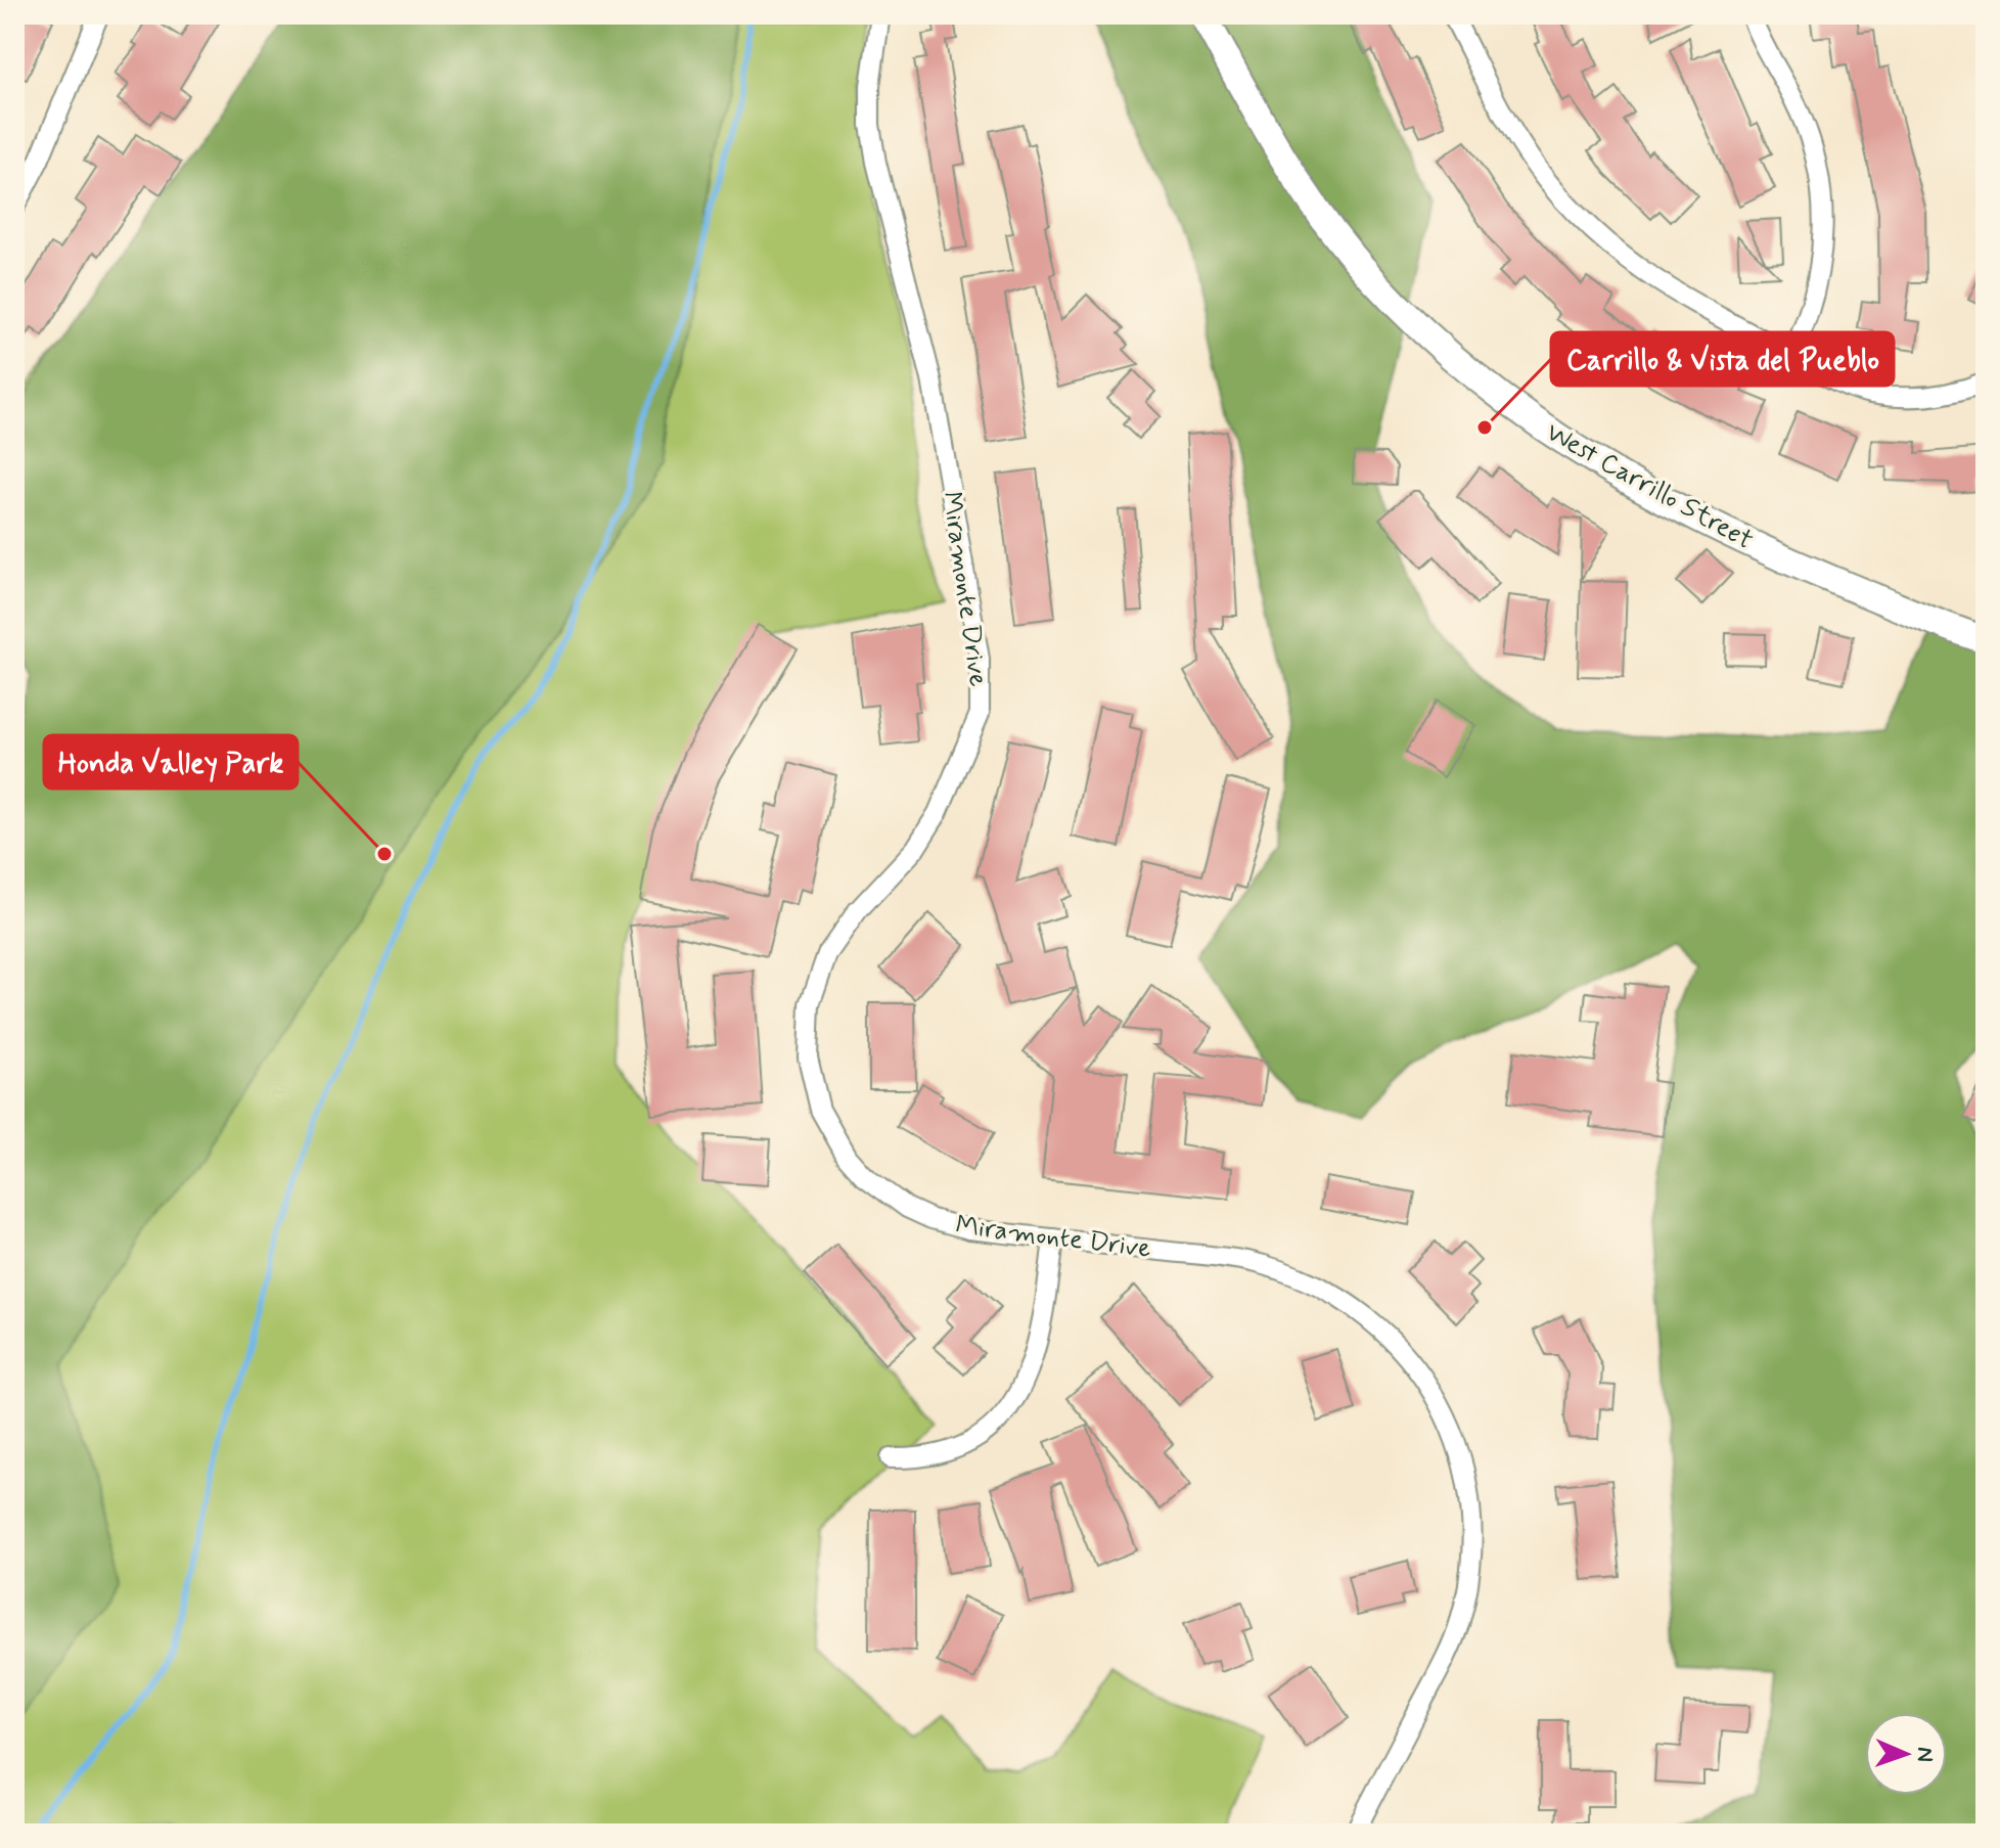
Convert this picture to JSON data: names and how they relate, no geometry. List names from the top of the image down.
{
  "streets": {
    "main road": ["West Carrillo Street"],
    "street": ["Miramonte Drive"]
  },
  "places": ["Carrillo & Vista del Pueblo", "Honda Valley Park"],
  "north": "right"
}
